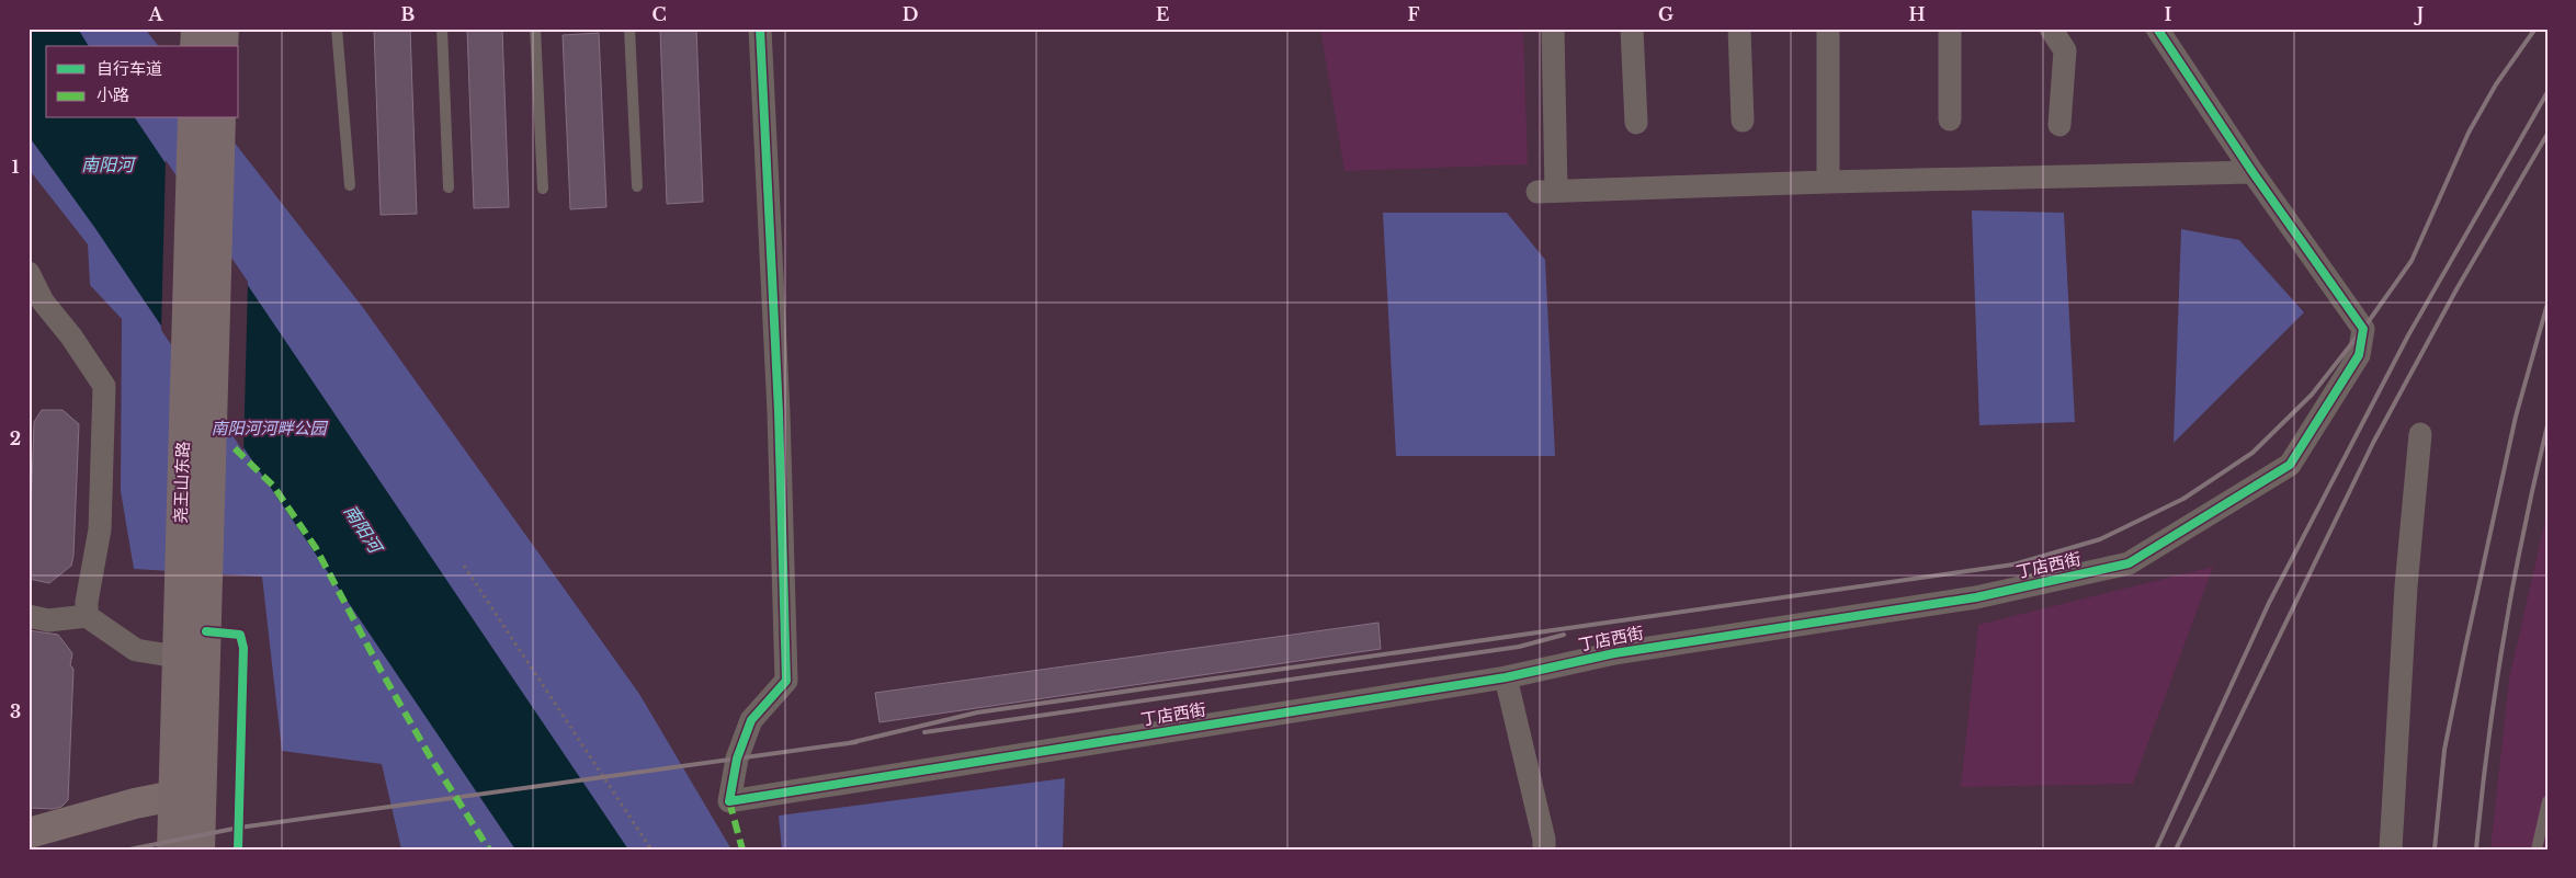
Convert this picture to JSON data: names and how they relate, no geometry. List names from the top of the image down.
{
  "streets": {
    "main road": ["尧王山东路"],
    "street": ["丁店西街"]
  },
  "water": ["南阳河"],
  "parks": ["南阳河河畔公园"],
  "legend": ["自行车道", "小路"],
  "grid": {
    "columns": [
      "A",
      "B",
      "C",
      "D",
      "E",
      "F",
      "G",
      "H",
      "I",
      "J"
    ],
    "rows": ["1", "2", "3"]
  }
}
